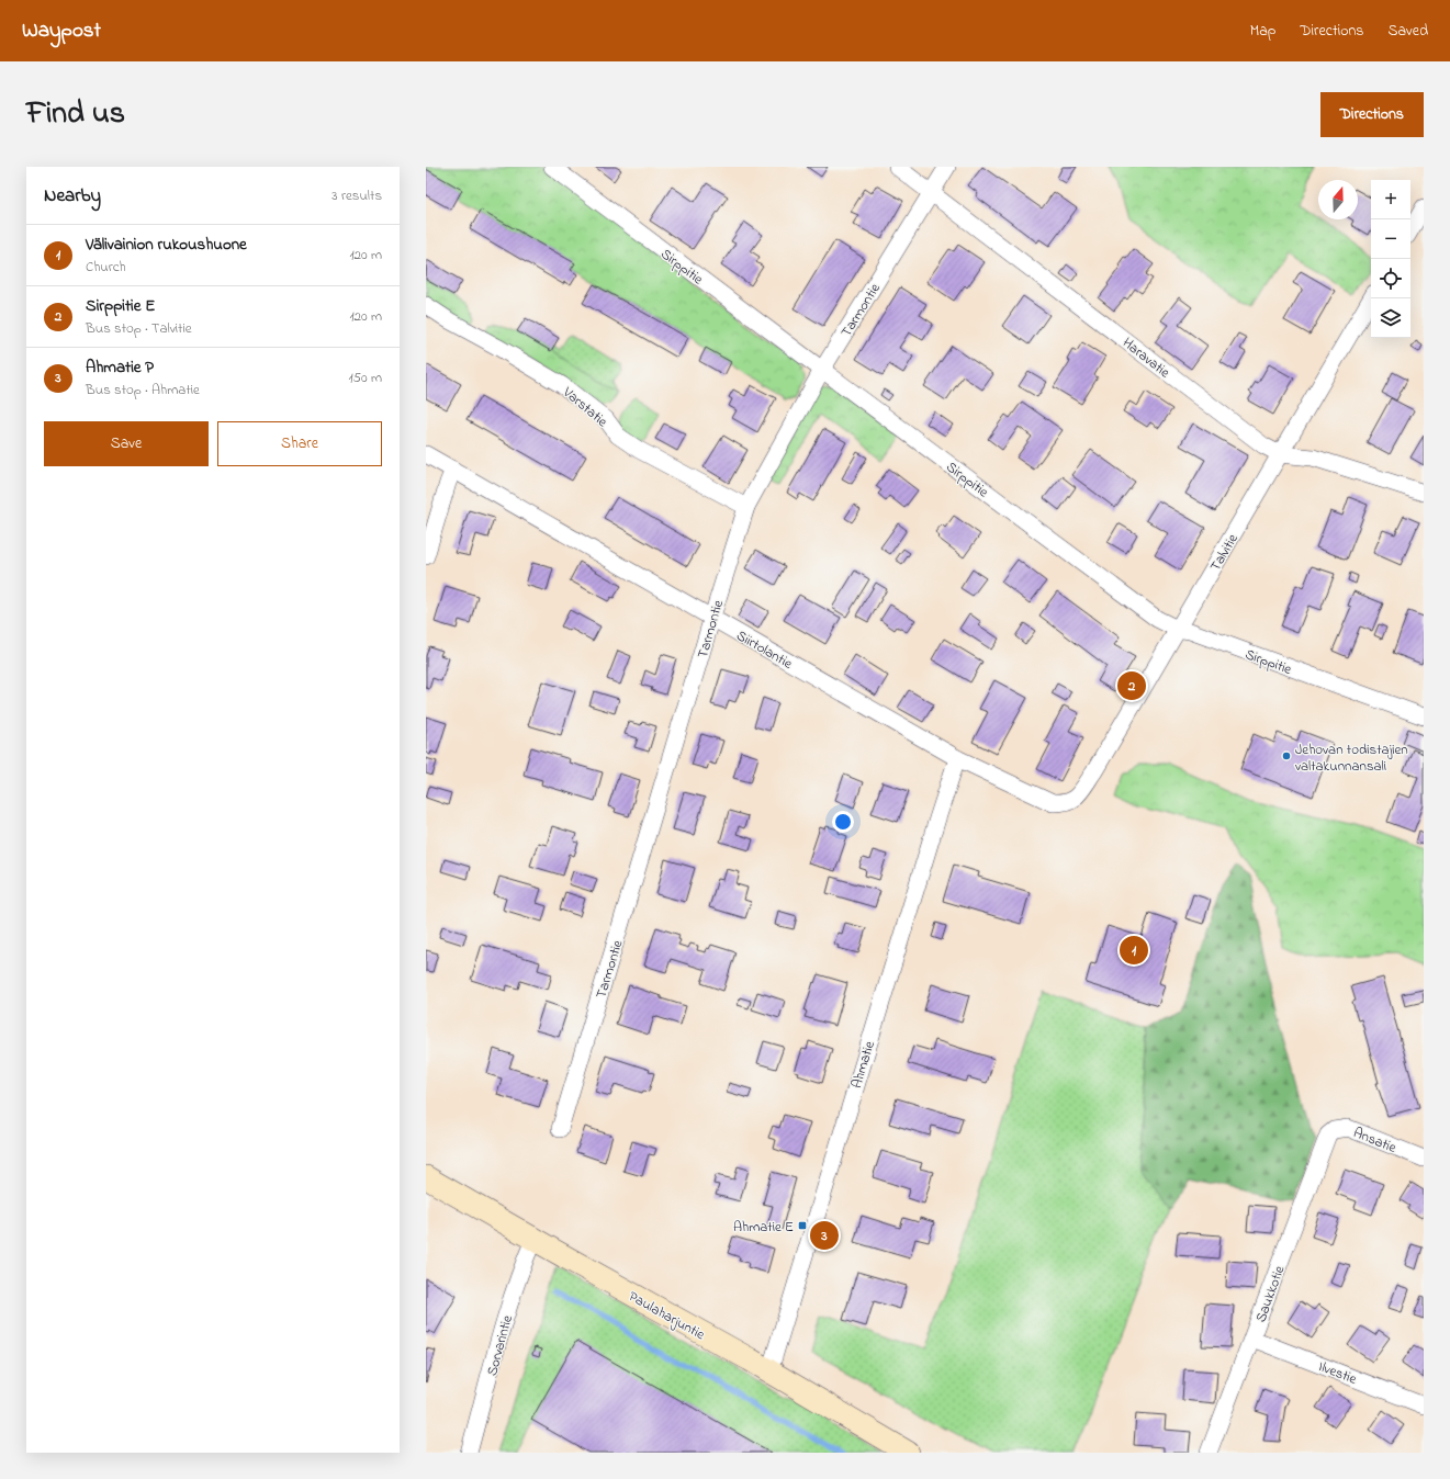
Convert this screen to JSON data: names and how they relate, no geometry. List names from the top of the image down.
{
  "streets": {
    "street": [
      "Sirppitie",
      "Tarmontie",
      "Haravatie",
      "Varstatie",
      "Talvitie",
      "Siirtolantie",
      "Ahmatie",
      "Ansatie",
      "Saukkotie",
      "Paulaharjuntie",
      "Sorvarintie",
      "Ilvestie"
    ]
  },
  "crossings": [
    ["Sirppitie", "Tarmontie"],
    ["Sirppitie", "Talvitie"],
    ["Tarmontie", "Haravatie"],
    ["Tarmontie", "Varstatie"],
    ["Tarmontie", "Siirtolantie"],
    ["Haravatie", "Talvitie"],
    ["Talvitie", "Siirtolantie"],
    ["Siirtolantie", "Ahmatie"],
    ["Ahmatie", "Paulaharjuntie"],
    ["Ansatie", "Saukkotie"],
    ["Saukkotie", "Ilvestie"],
    ["Paulaharjuntie", "Sorvarintie"]
  ],
  "places": {
    "other": ["Jehovan todistajien valtakunnansali"],
    "transit": ["Ahmatie E"]
  },
  "north": "top",
  "page": {
    "header": "Waypost",
    "nav": ["Map", "Directions", "Saved"],
    "title": "Find us",
    "buttons": [
      "Directions",
      ["Save", "Share"]
    ],
    "heading": ["Nearby", "3 results"],
    "map_buttons": ["+", "−"],
    "list": [
      {
        "mark": "1",
        "name": "Välivainion rukoushuone",
        "note": "Church",
        "value": "120 m"
      },
      {
        "mark": "2",
        "name": "Sirppitie E",
        "note": "Bus stop · Talvitie",
        "value": "120 m"
      },
      {
        "mark": "3",
        "name": "Ahmatie P",
        "note": "Bus stop · Ahmatie",
        "value": "150 m"
      }
    ],
    "pins": ["2", "1", "3"]
  }
}
